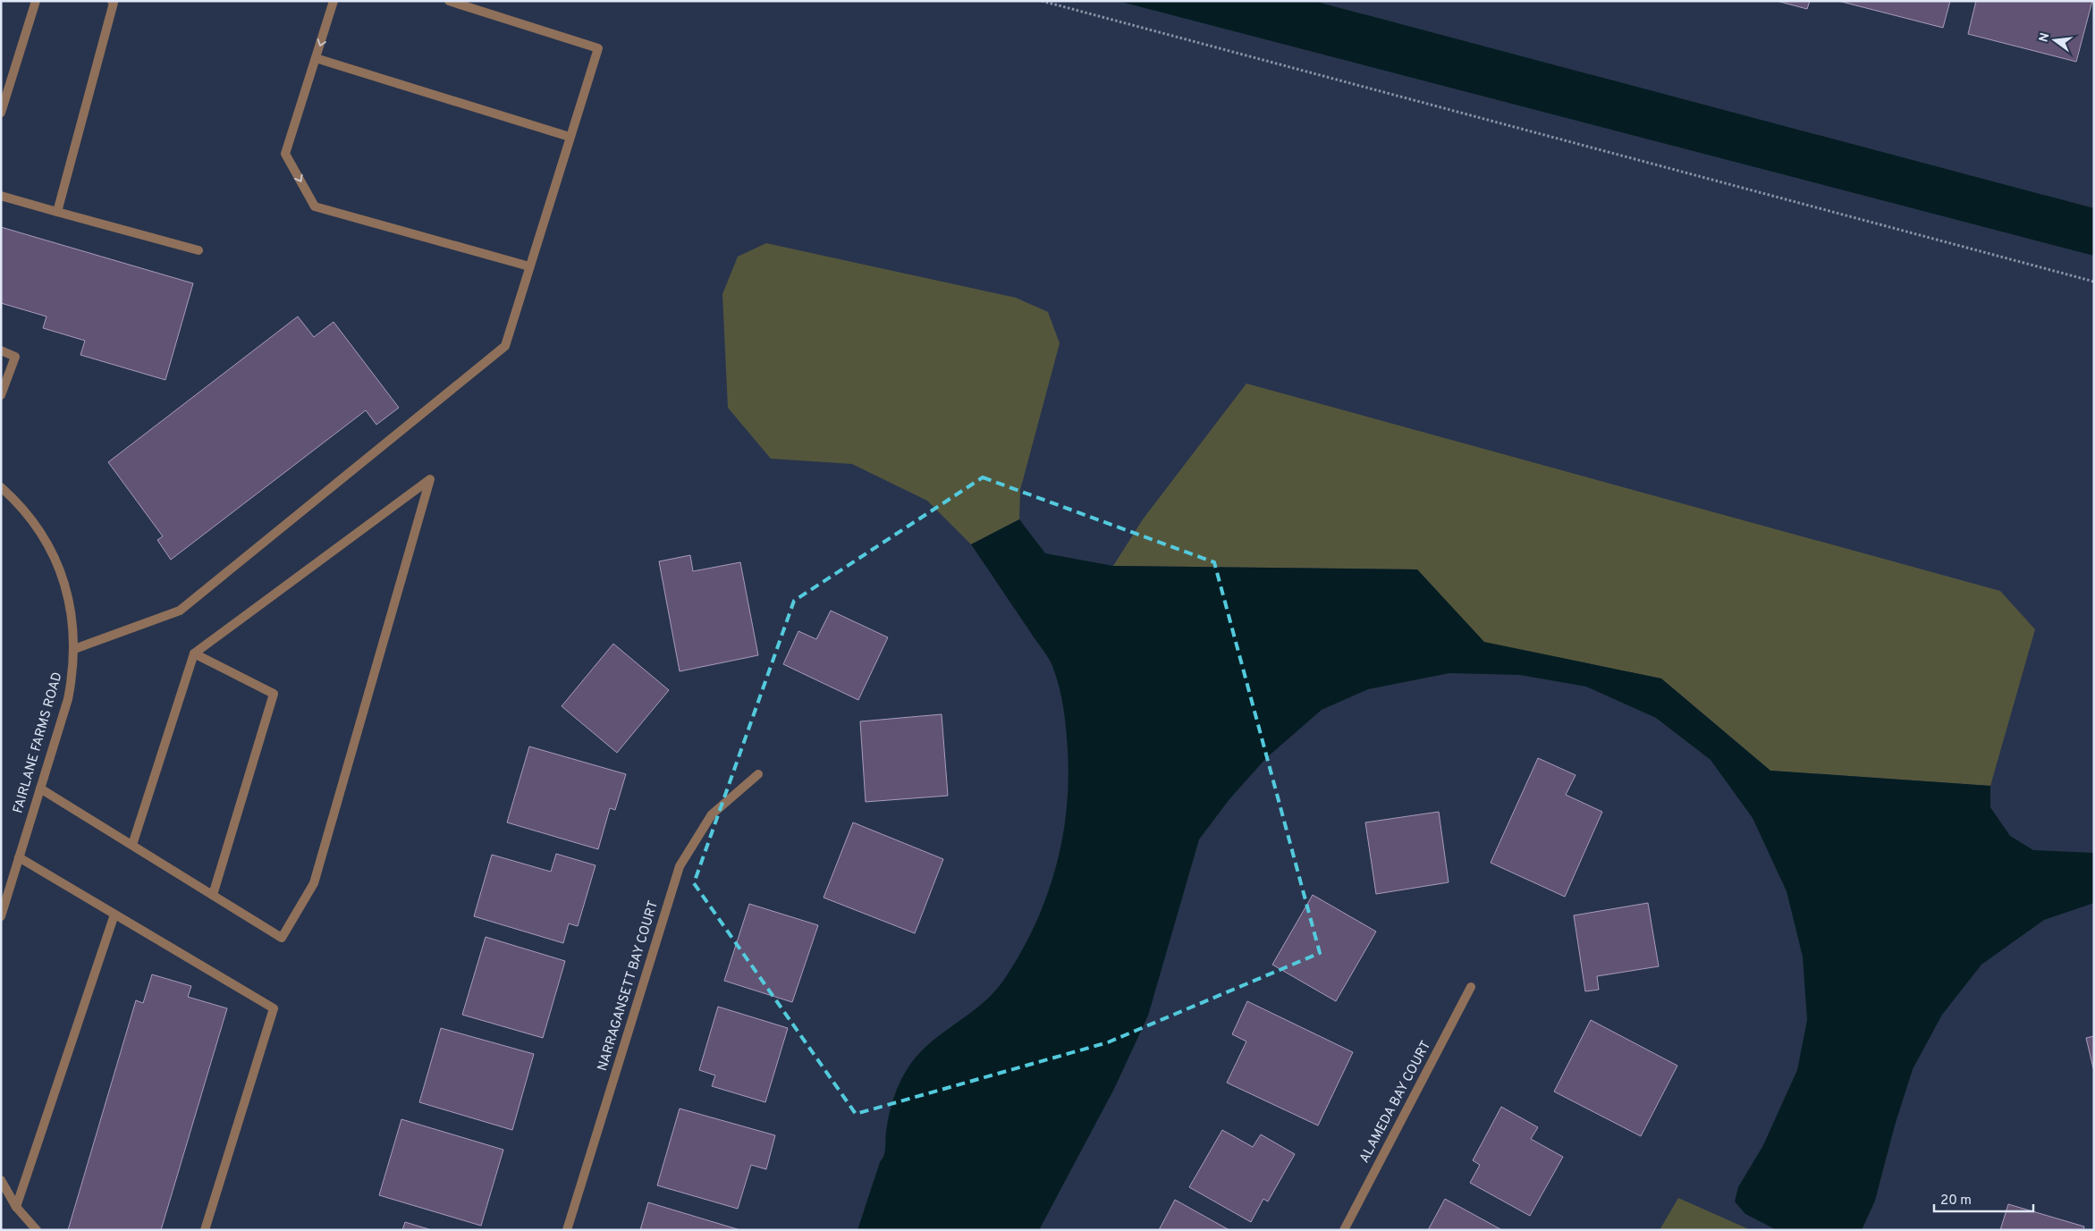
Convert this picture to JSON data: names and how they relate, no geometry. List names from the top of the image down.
{
  "streets": {
    "street": ["FAIRLANE FARMS ROAD", "NARRAGANSETT BAY COURT", "ALAMEDA BAY COURT"]
  },
  "scale_bar": "20 m",
  "north": "left"
}
